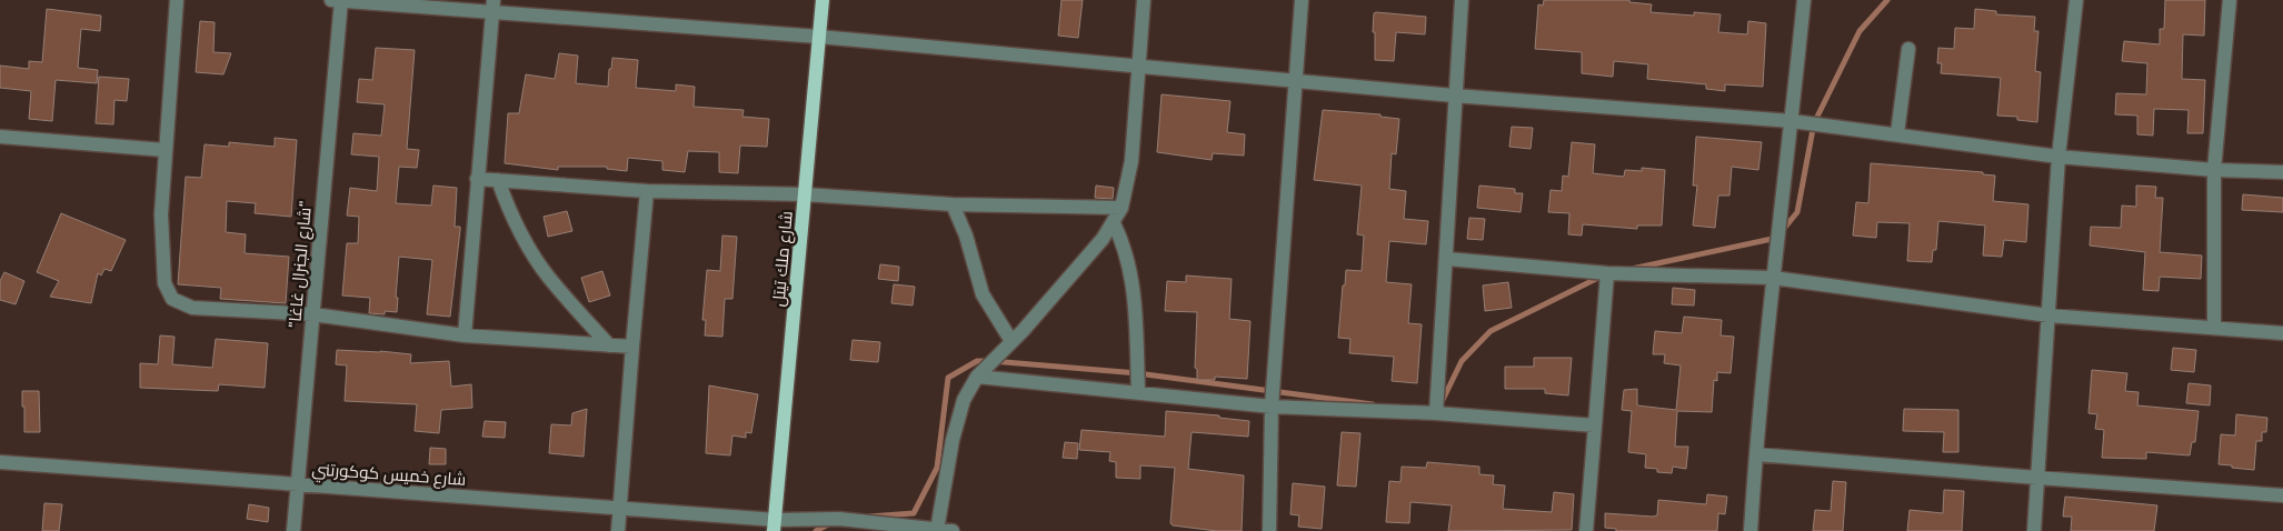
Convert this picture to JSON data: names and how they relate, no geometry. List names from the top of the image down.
{
  "streets": {
    "main road": ["شارع ملك تيتل"],
    "street": ["\"شارع الجنرال غاغا\"", "شارع خميس كوكورتني"]
  },
  "crossings": [
    ["شارع ملك تيتل", "شارع خميس كوكورتني"],
    ["\"شارع الجنرال غاغا\"", "شارع خميس كوكورتني"]
  ]
}
